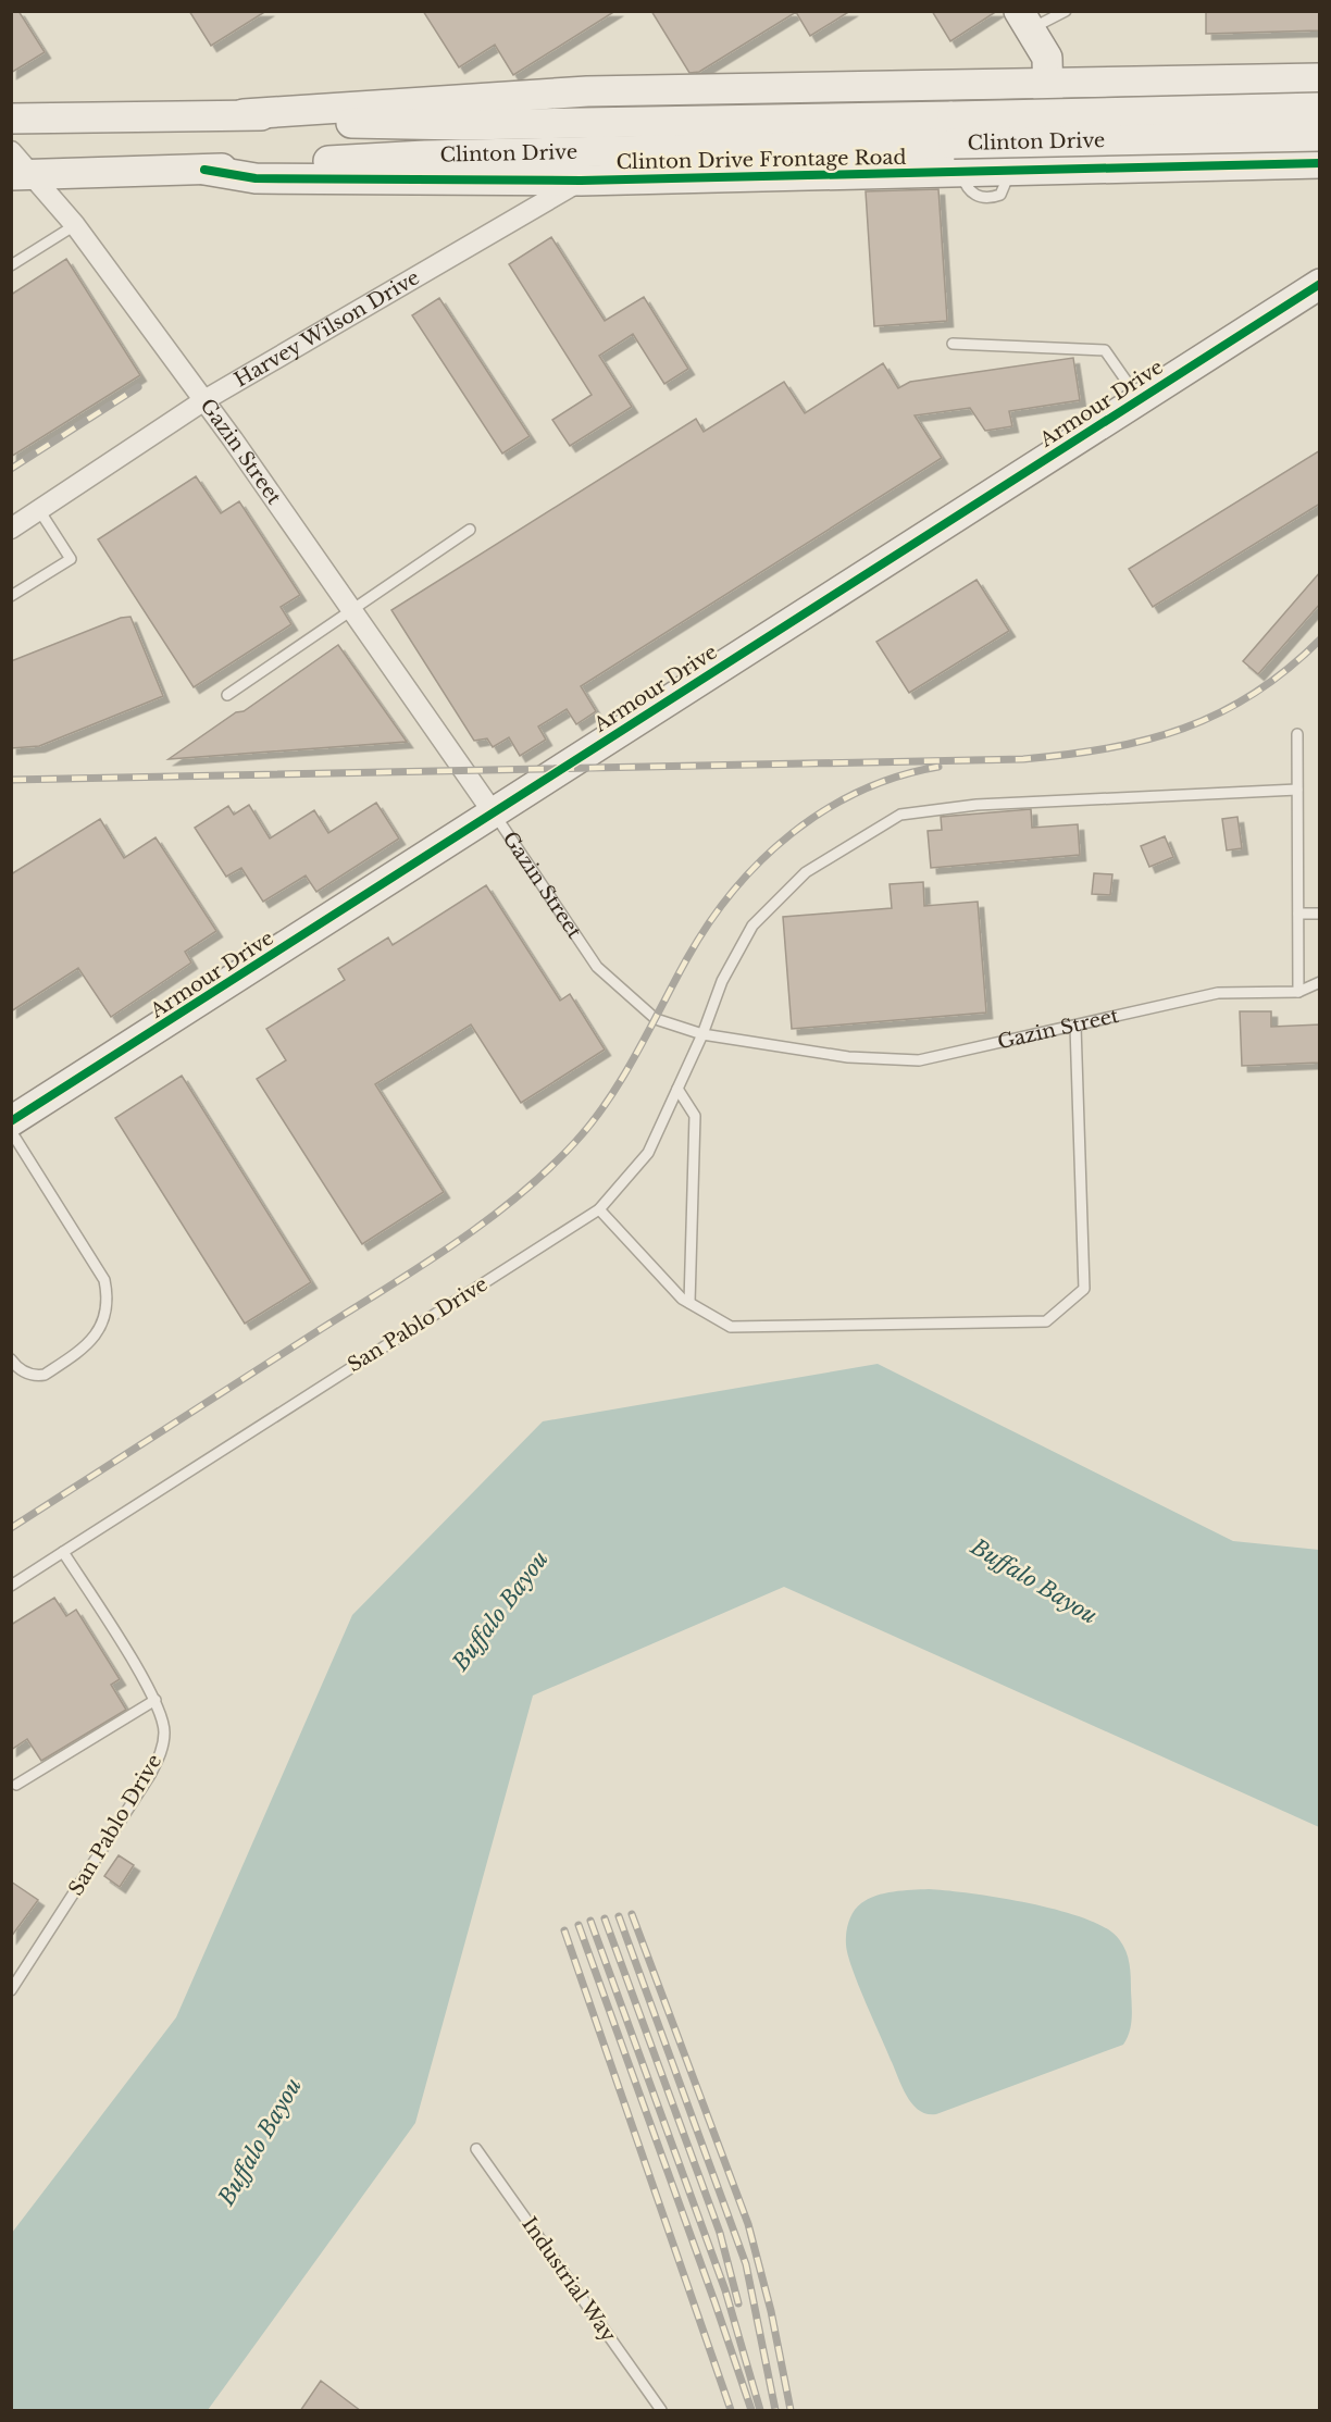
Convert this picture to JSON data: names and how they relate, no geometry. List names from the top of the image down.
{
  "streets": {
    "street": [
      "Clinton Drive",
      "Clinton Drive Frontage Road",
      "Harvey Wilson Drive",
      "Armour Drive",
      "Gazin Street"
    ],
    "lane": ["San Pablo Drive", "Industrial Way"]
  },
  "crossings": [
    ["Clinton Drive", "Clinton Drive Frontage Road"],
    ["Clinton Drive", "Gazin Street"],
    ["Clinton Drive Frontage Road", "Harvey Wilson Drive"],
    ["Harvey Wilson Drive", "Gazin Street"],
    ["Armour Drive", "Gazin Street"],
    ["Gazin Street", "San Pablo Drive"]
  ],
  "water": ["Buffalo Bayou"]
}
